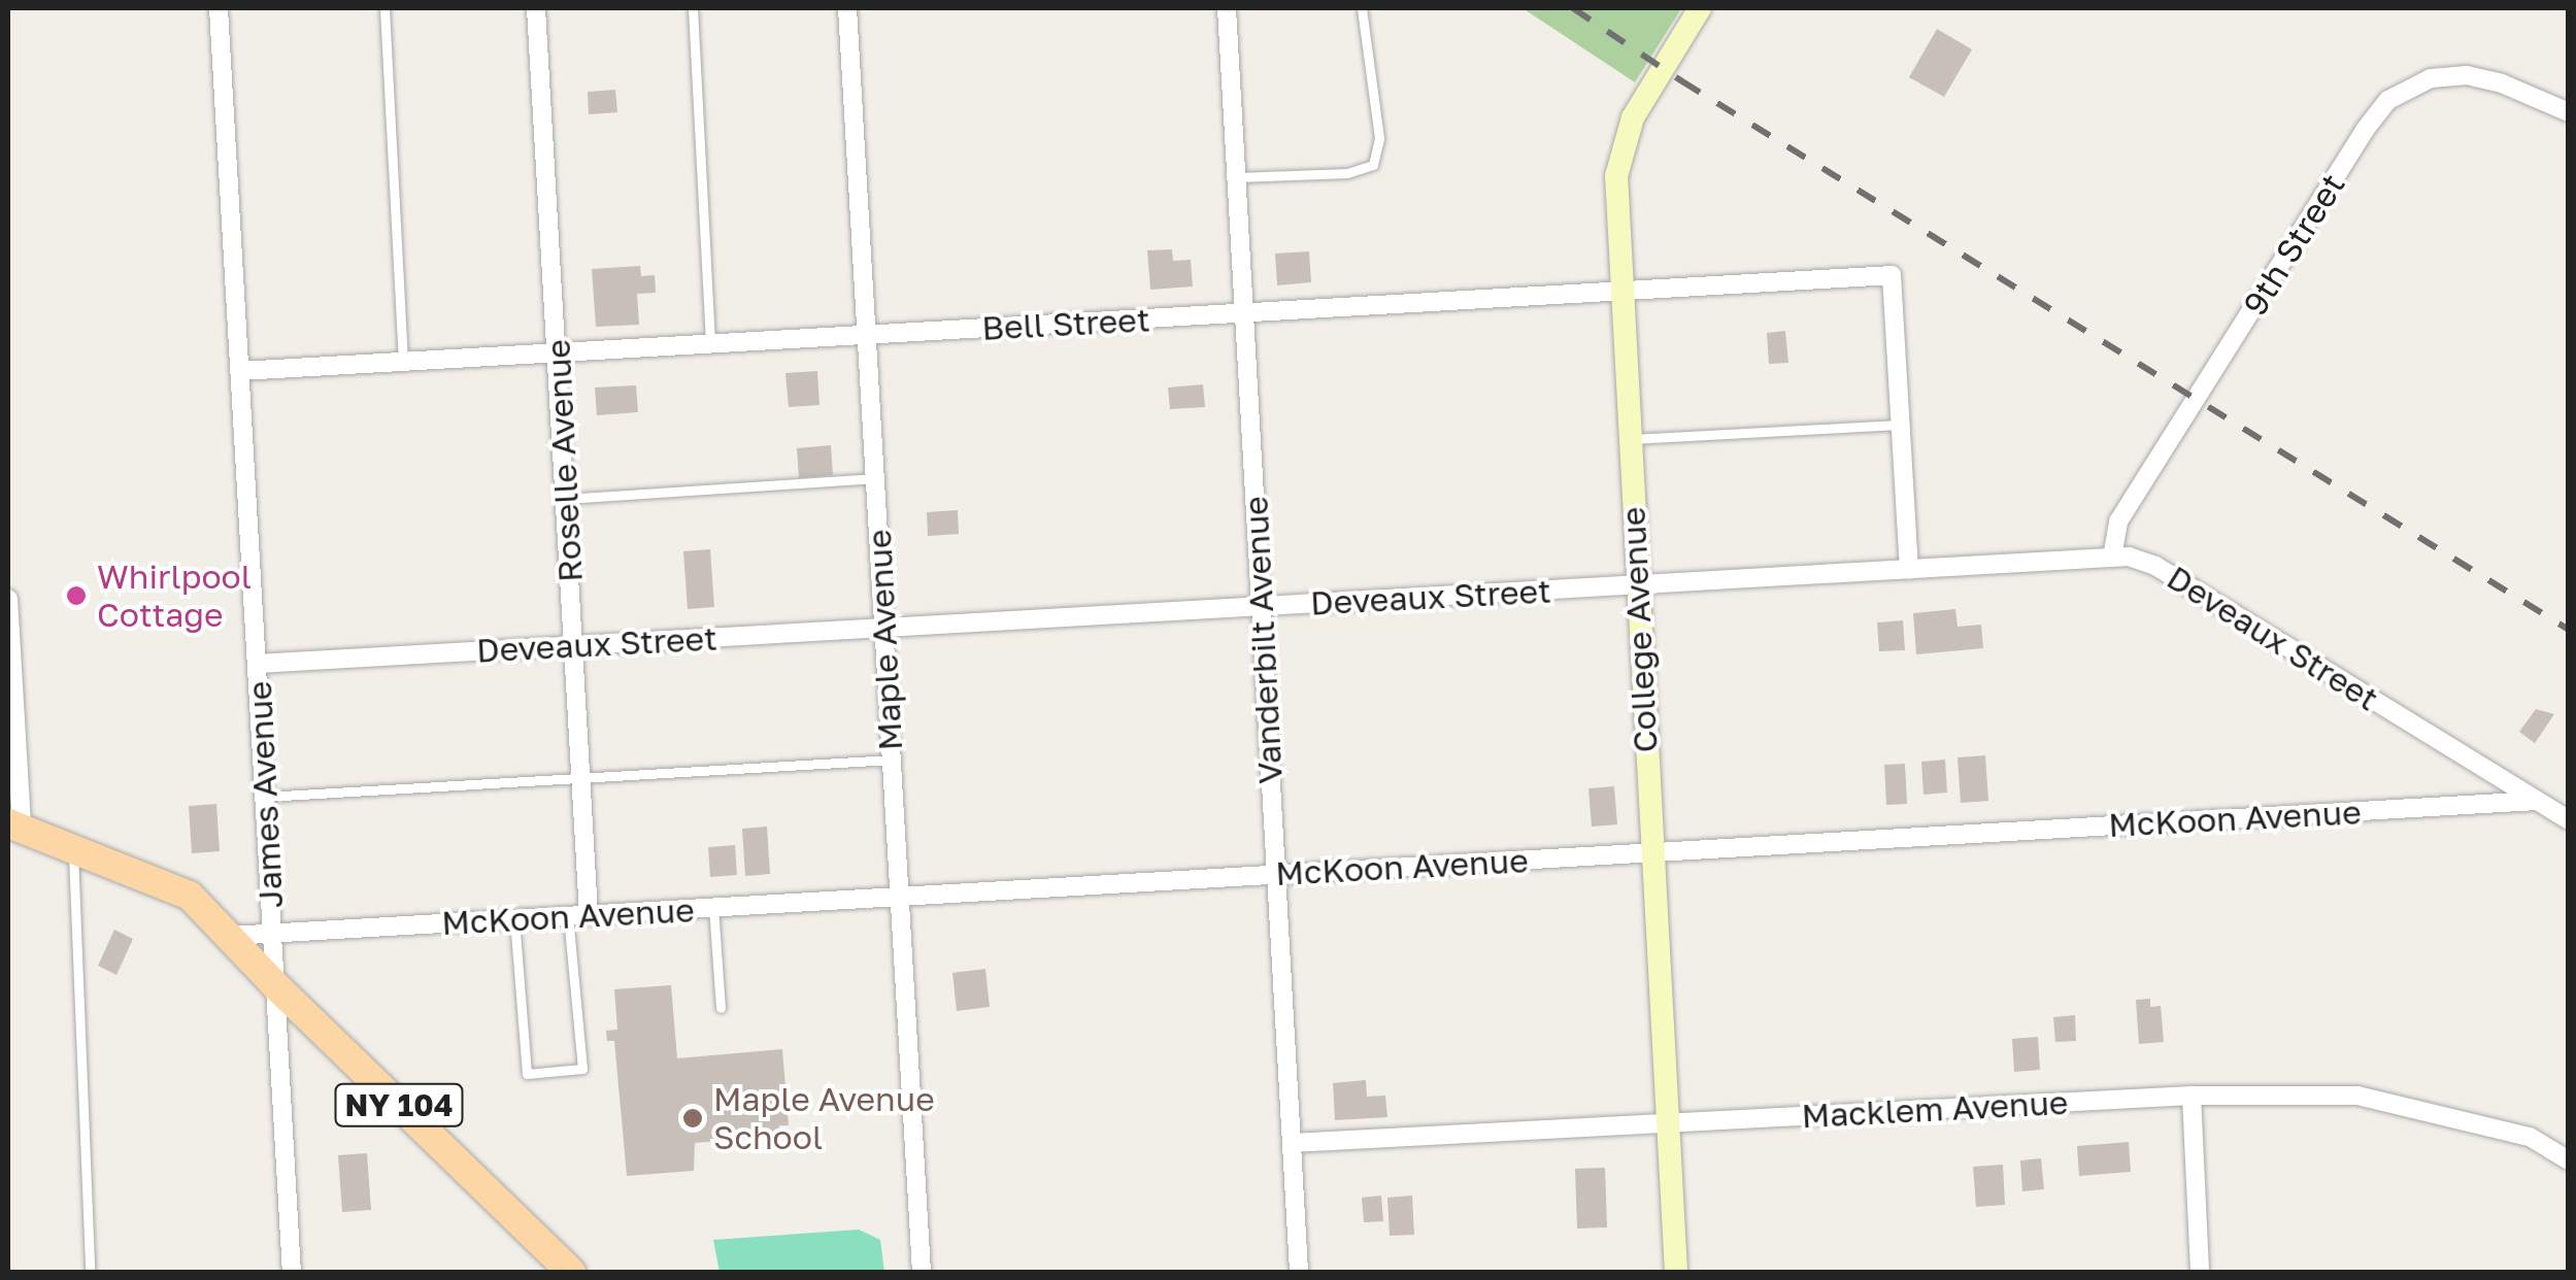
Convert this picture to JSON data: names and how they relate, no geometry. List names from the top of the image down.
{
  "streets": {
    "main road": ["College Avenue", "NY 104"],
    "street": [
      "9th Street",
      "Bell Street",
      "Roselle Avenue",
      "Deveaux Street",
      "Maple Avenue",
      "Vanderbilt Avenue",
      "James Avenue",
      "McKoon Avenue",
      "Macklem Avenue"
    ]
  },
  "crossings": [
    ["9th Street", "Deveaux Street"],
    ["Bell Street", "Roselle Avenue"],
    ["Bell Street", "College Avenue"],
    ["Bell Street", "Maple Avenue"],
    ["Bell Street", "Vanderbilt Avenue"],
    ["Bell Street", "James Avenue"],
    ["Roselle Avenue", "Deveaux Street"],
    ["Roselle Avenue", "McKoon Avenue"],
    ["Deveaux Street", "College Avenue"],
    ["Deveaux Street", "Maple Avenue"],
    ["Deveaux Street", "Vanderbilt Avenue"],
    ["Deveaux Street", "James Avenue"],
    ["Deveaux Street", "McKoon Avenue"],
    ["College Avenue", "McKoon Avenue"],
    ["College Avenue", "Macklem Avenue"],
    ["Maple Avenue", "McKoon Avenue"],
    ["Vanderbilt Avenue", "McKoon Avenue"],
    ["Vanderbilt Avenue", "Macklem Avenue"],
    ["James Avenue", "McKoon Avenue"],
    ["James Avenue", "NY 104"],
    ["McKoon Avenue", "NY 104"]
  ],
  "places": ["Whirlpool Cottage", "Maple Avenue School"]
}
